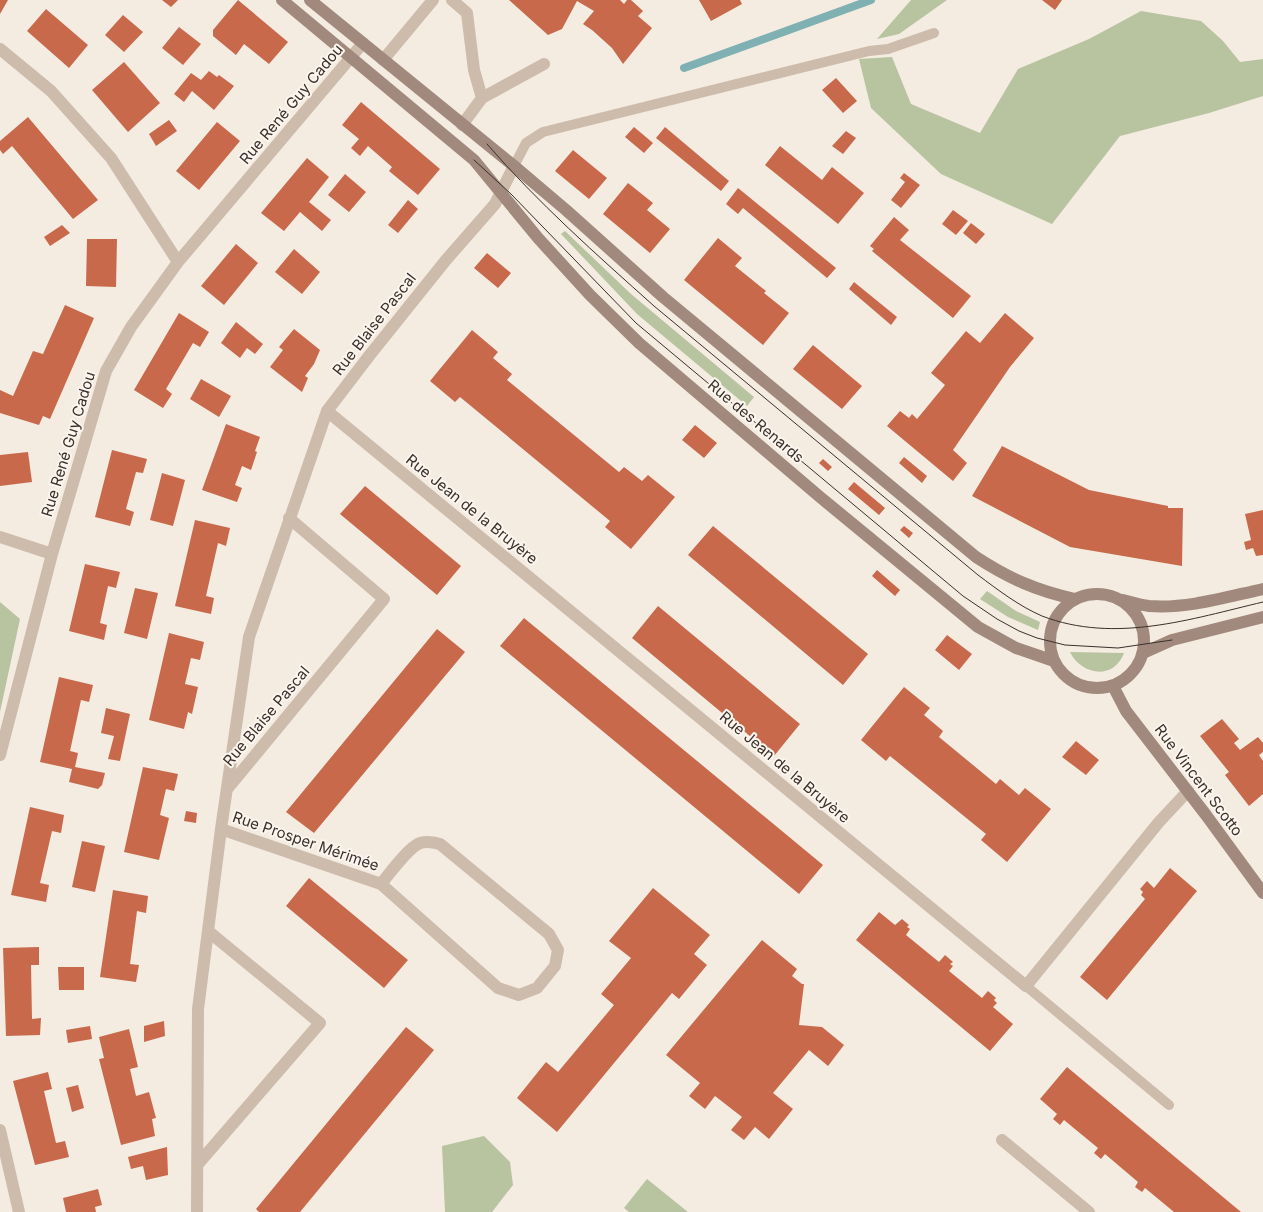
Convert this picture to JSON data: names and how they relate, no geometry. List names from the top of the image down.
{
  "streets": {
    "street": [
      "Rue René Guy Cadou",
      "Rue Blaise Pascal",
      "Rue des Renards",
      "Rue Jean de la Bruyère",
      "Rue Vincent Scotto",
      "Rue Prosper Mérimée"
    ]
  },
  "crossings": [
    ["Rue René Guy Cadou", "Rue des Renards"],
    ["Rue Blaise Pascal", "Rue des Renards"],
    ["Rue Blaise Pascal", "Rue Jean de la Bruyère"],
    ["Rue Blaise Pascal", "Rue Prosper Mérimée"],
    ["Rue des Renards", "Rue Vincent Scotto"]
  ]
}
